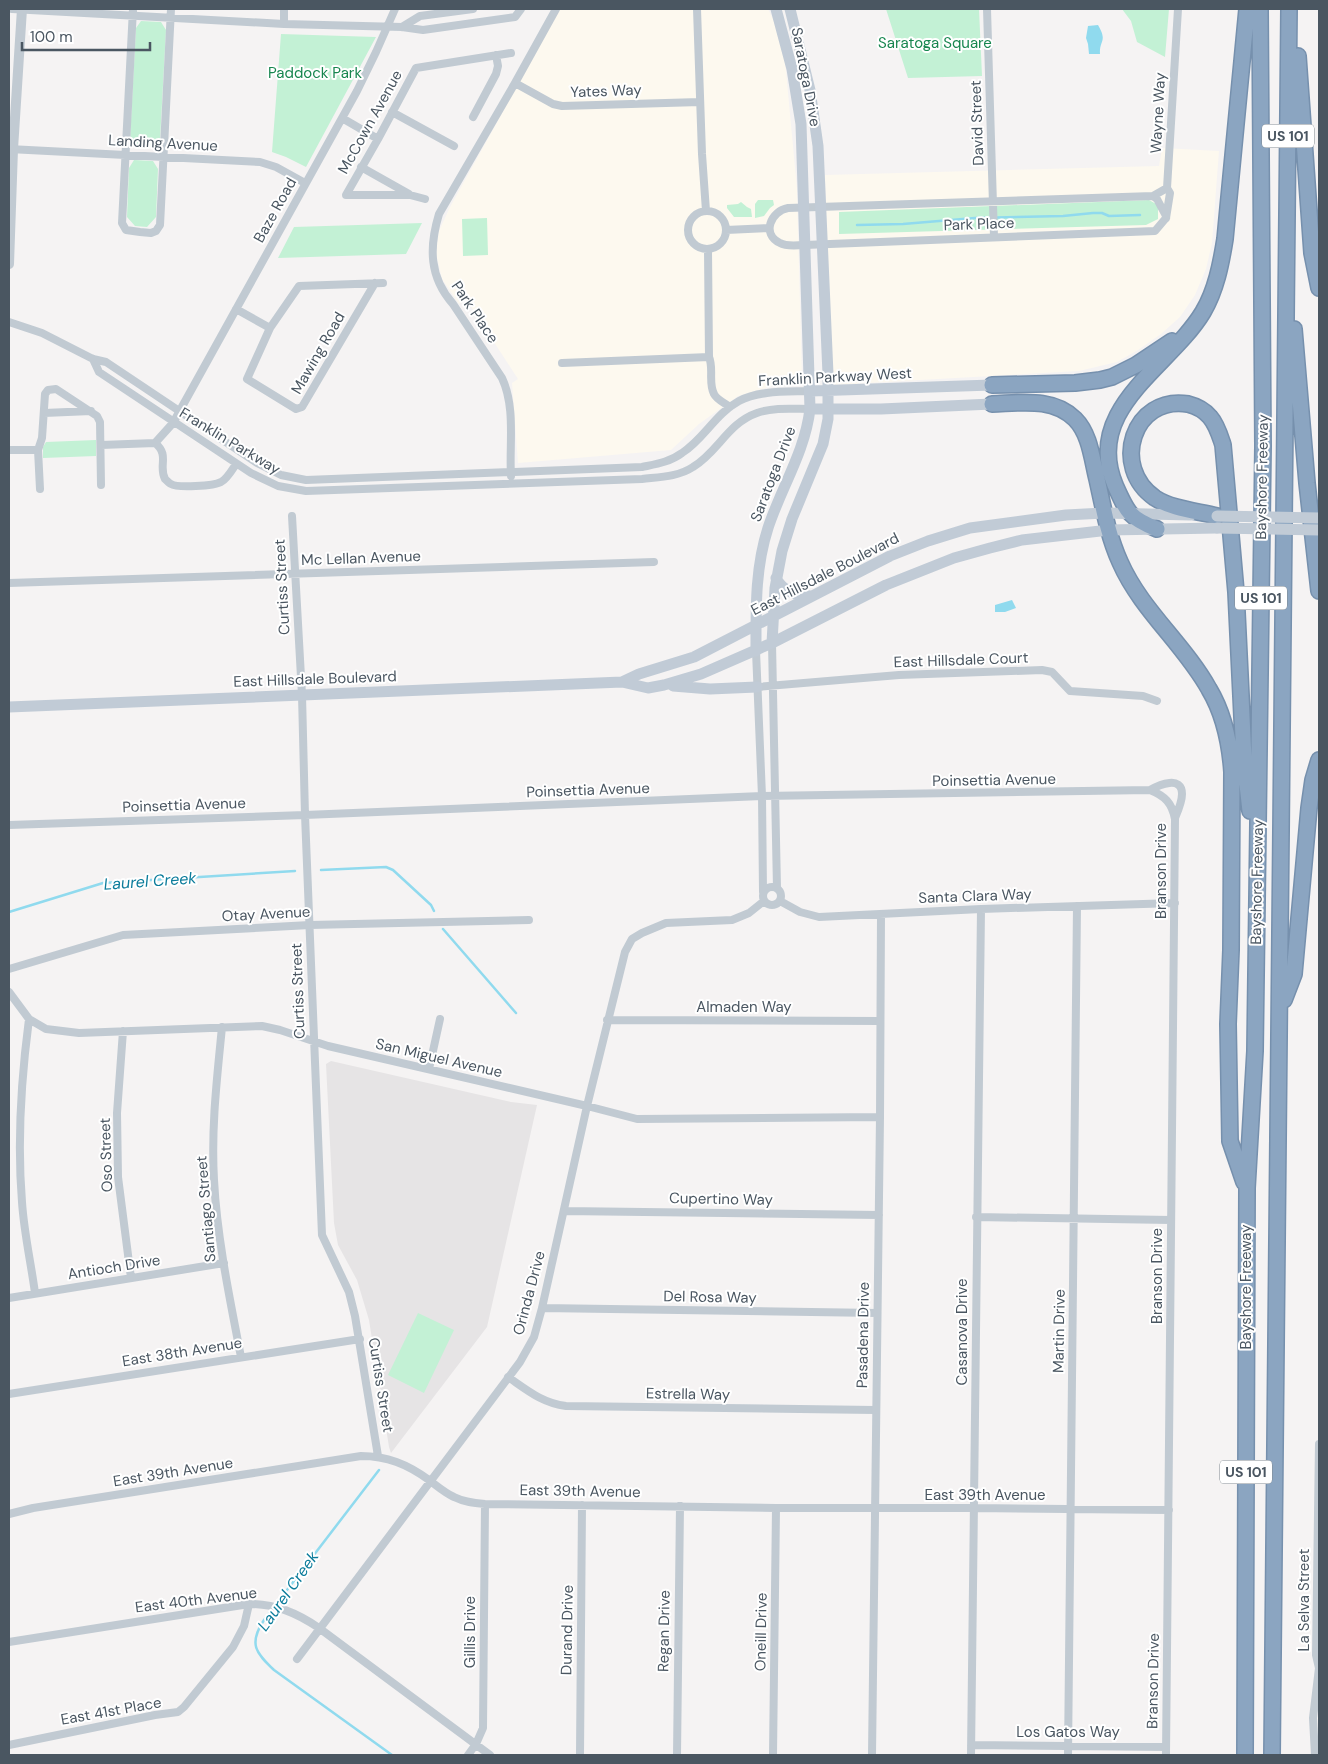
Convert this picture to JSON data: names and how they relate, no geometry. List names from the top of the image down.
{
  "streets": {
    "highway": ["US 101", "Bayshore Freeway"],
    "main road": ["Saratoga Drive", "Franklin Parkway West", "East Hillsdale Boulevard"],
    "street": [
      "Yates Way",
      "Wayne Way",
      "McCown Avenue",
      "David Street",
      "Landing Avenue",
      "Baze Road",
      "Park Place",
      "Mawing Road",
      "Franklin Parkway",
      "Mc Lellan Avenue",
      "Curtiss Street",
      "East Hillsdale Court",
      "Poinsettia Avenue",
      "Branson Drive",
      "Santa Clara Way",
      "Otay Avenue",
      "Almaden Way",
      "San Miguel Avenue",
      "Oso Street",
      "Cupertino Way",
      "Santiago Street",
      "Antioch Drive",
      "Orinda Drive",
      "Del Rosa Way",
      "Martin Drive",
      "Casanova Drive",
      "Pasadena Drive",
      "East 38th Avenue",
      "Estrella Way",
      "East 39th Avenue",
      "East 40th Avenue",
      "La Selva Street",
      "Durand Drive",
      "Regan Drive",
      "Gillis Drive",
      "Oneill Drive",
      "East 41st Place",
      "Los Gatos Way"
    ]
  },
  "crossings": [
    ["Saratoga Drive", "Park Place"],
    ["Saratoga Drive", "Franklin Parkway West"],
    ["Saratoga Drive", "East Hillsdale Boulevard"],
    ["Saratoga Drive", "East Hillsdale Court"],
    ["Saratoga Drive", "Poinsettia Avenue"],
    ["Saratoga Drive", "Santa Clara Way"],
    ["Saratoga Drive", "Orinda Drive"],
    ["Yates Way", "Park Place"],
    ["Wayne Way", "Park Place"],
    ["David Street", "Park Place"],
    ["Landing Avenue", "Baze Road"],
    ["Baze Road", "Franklin Parkway"],
    ["Park Place", "Franklin Parkway West"],
    ["Franklin Parkway West", "Franklin Parkway"],
    ["Mc Lellan Avenue", "Curtiss Street"],
    ["East Hillsdale Boulevard", "Curtiss Street"],
    ["Curtiss Street", "Poinsettia Avenue"],
    ["Curtiss Street", "Otay Avenue"],
    ["Curtiss Street", "San Miguel Avenue"],
    ["Curtiss Street", "East 38th Avenue"],
    ["Curtiss Street", "East 39th Avenue"],
    ["Poinsettia Avenue", "Branson Drive"],
    ["Branson Drive", "Santa Clara Way"],
    ["Branson Drive", "East 39th Avenue"],
    ["Branson Drive", "Los Gatos Way"],
    ["Santa Clara Way", "Orinda Drive"],
    ["Santa Clara Way", "Martin Drive"],
    ["Santa Clara Way", "Casanova Drive"],
    ["Santa Clara Way", "Pasadena Drive"],
    ["Almaden Way", "Orinda Drive"],
    ["Almaden Way", "Pasadena Drive"],
    ["San Miguel Avenue", "Oso Street"],
    ["San Miguel Avenue", "Santiago Street"],
    ["San Miguel Avenue", "Orinda Drive"],
    ["San Miguel Avenue", "Pasadena Drive"],
    ["Oso Street", "Antioch Drive"],
    ["Cupertino Way", "Orinda Drive"],
    ["Cupertino Way", "Pasadena Drive"],
    ["Santiago Street", "Antioch Drive"],
    ["Santiago Street", "East 38th Avenue"],
    ["Orinda Drive", "Del Rosa Way"],
    ["Orinda Drive", "Estrella Way"],
    ["Orinda Drive", "East 39th Avenue"],
    ["Orinda Drive", "East 40th Avenue"],
    ["Del Rosa Way", "Pasadena Drive"],
    ["Martin Drive", "East 39th Avenue"],
    ["Martin Drive", "Los Gatos Way"],
    ["Casanova Drive", "East 39th Avenue"],
    ["Casanova Drive", "Los Gatos Way"],
    ["Pasadena Drive", "Estrella Way"],
    ["Pasadena Drive", "East 39th Avenue"],
    ["East 39th Avenue", "Durand Drive"],
    ["East 39th Avenue", "Regan Drive"],
    ["East 39th Avenue", "Gillis Drive"],
    ["East 39th Avenue", "Oneill Drive"],
    ["East 40th Avenue", "Gillis Drive"],
    ["East 40th Avenue", "East 41st Place"]
  ],
  "water": ["Laurel Creek"],
  "parks": ["Saratoga Square", "Paddock Park"],
  "scale_bar": "100 m"
}
